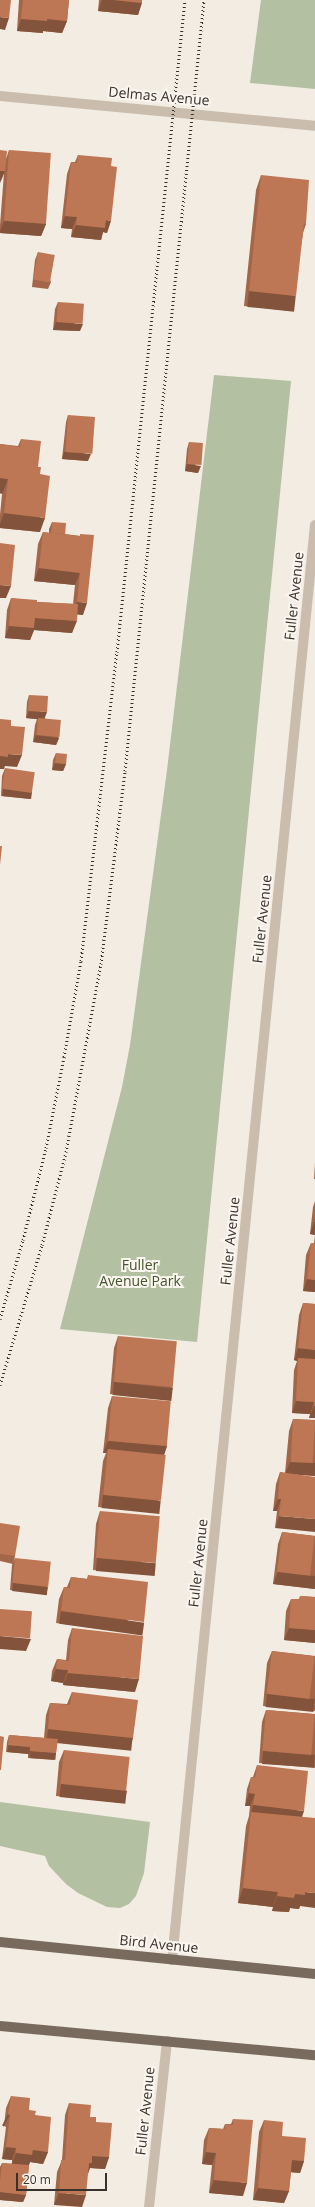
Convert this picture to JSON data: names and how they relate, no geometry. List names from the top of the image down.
{
  "streets": {
    "main road": ["Bird Avenue"],
    "street": ["Delmas Avenue", "Fuller Avenue"]
  },
  "crossings": [
    ["Fuller Avenue", "Bird Avenue"]
  ],
  "parks": ["Fuller Avenue Park"],
  "scale_bar": "20 m"
}
